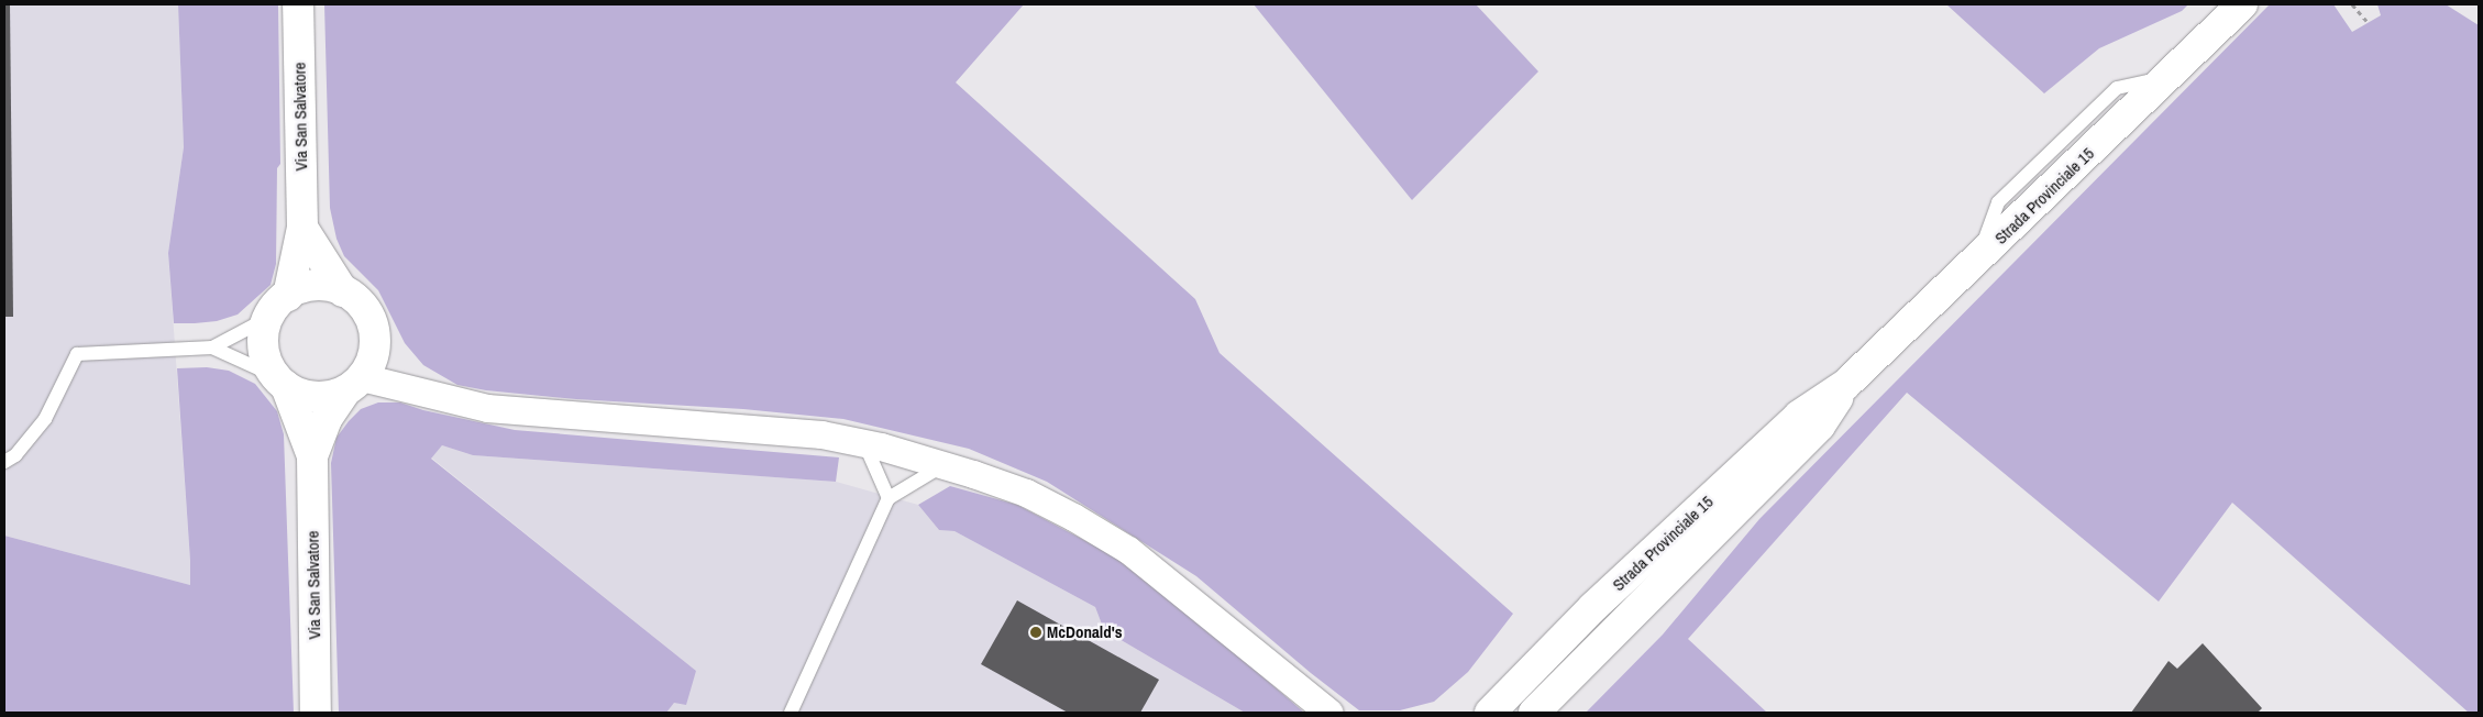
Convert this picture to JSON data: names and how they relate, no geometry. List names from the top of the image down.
{
  "streets": {
    "main road": ["Via San Salvatore", "Strada Provinciale 15"]
  },
  "places": ["McDonald's"]
}
